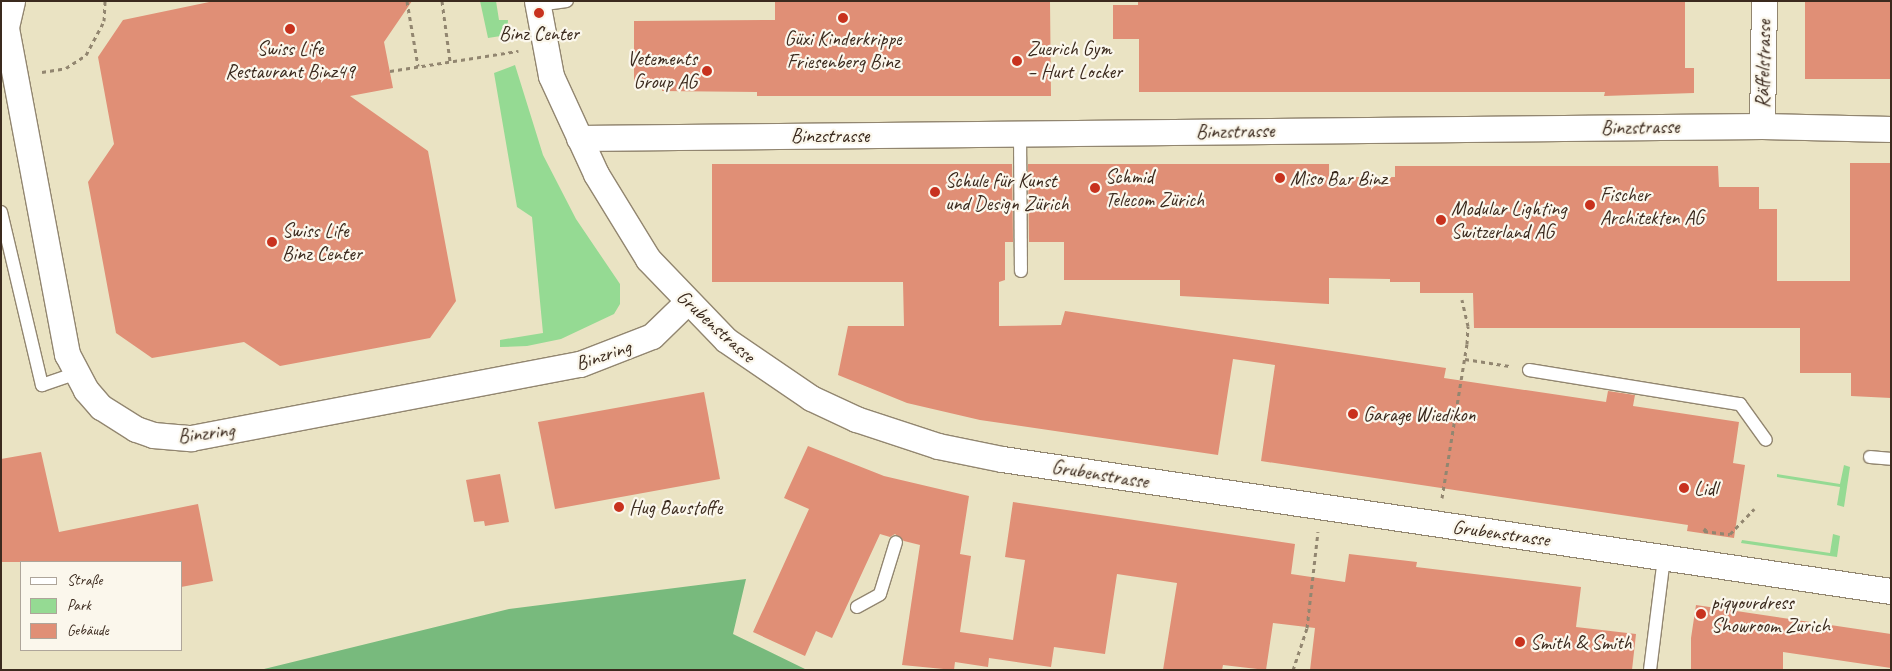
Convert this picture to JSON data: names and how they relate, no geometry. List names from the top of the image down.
{
  "streets": {
    "street": [
      "Räffelstrasse",
      "Binzstrasse",
      "Grubenstrasse",
      "Binzring"
    ]
  },
  "crossings": [
    ["Räffelstrasse", "Binzstrasse"],
    ["Binzstrasse", "Grubenstrasse"],
    ["Grubenstrasse", "Binzring"]
  ],
  "places": [
    "Binz Center",
    "Güxi Kinderkrippe Friesenberg Binz",
    "Swiss Life Restaurant Binz49",
    "Zuerich Gym – Hurt Locker",
    "Vetements Group AG",
    "Miso Bar Binz",
    "Schmid Telecom Zürich",
    "Schule für Kunst und Design Zürich",
    "Fischer Architekten AG",
    "Modular Lighting Switzerland AG",
    "Swiss Life Binz Center",
    "Garage Wiedikon",
    "Lidl",
    "Hug Baustoffe",
    "piqyourdress Showroom Zurich",
    "Smith & Smith"
  ],
  "legend": ["Straße", "Park", "Gebäude"]
}
